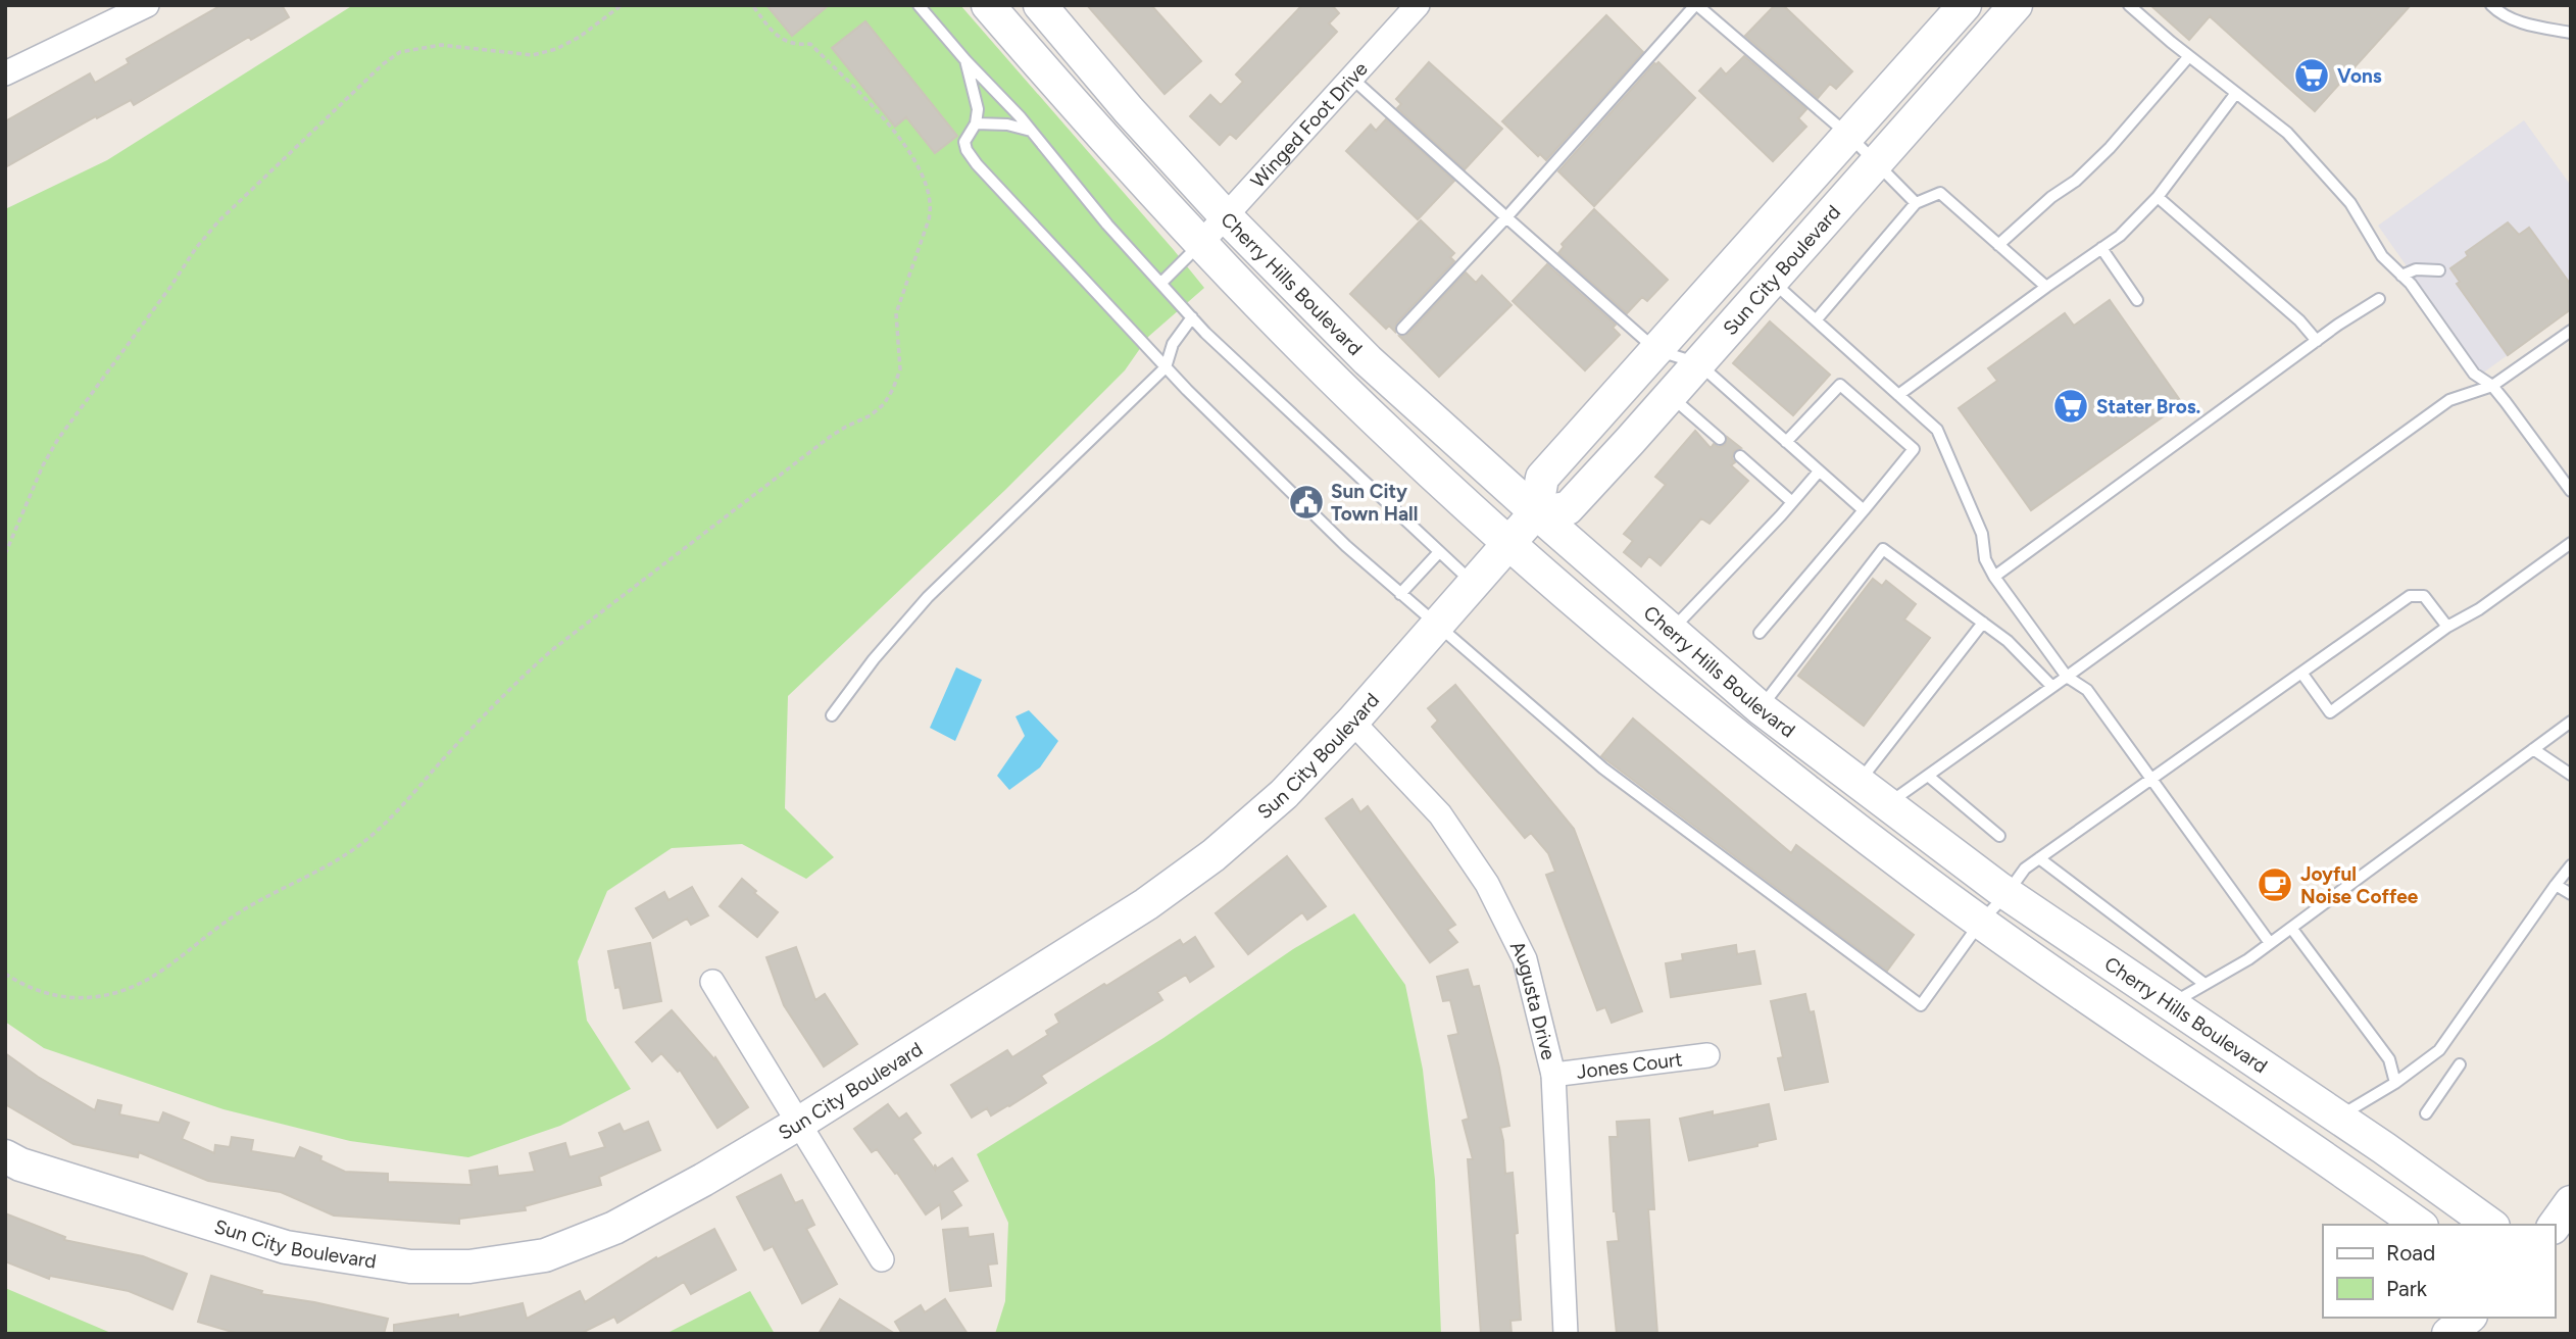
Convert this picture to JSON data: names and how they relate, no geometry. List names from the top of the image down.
{
  "streets": {
    "street": [
      "Winged Foot Drive",
      "Sun City Boulevard",
      "Cherry Hills Boulevard",
      "Augusta Drive",
      "Jones Court"
    ]
  },
  "crossings": [
    ["Winged Foot Drive", "Cherry Hills Boulevard"],
    ["Sun City Boulevard", "Cherry Hills Boulevard"],
    ["Sun City Boulevard", "Augusta Drive"],
    ["Augusta Drive", "Jones Court"]
  ],
  "places": {
    "supermarket": ["Vons", "Stater Bros."],
    "public building": ["Sun City Town Hall"],
    "cafe": ["Joyful Noise Coffee"]
  },
  "legend": ["Road", "Park"]
}
